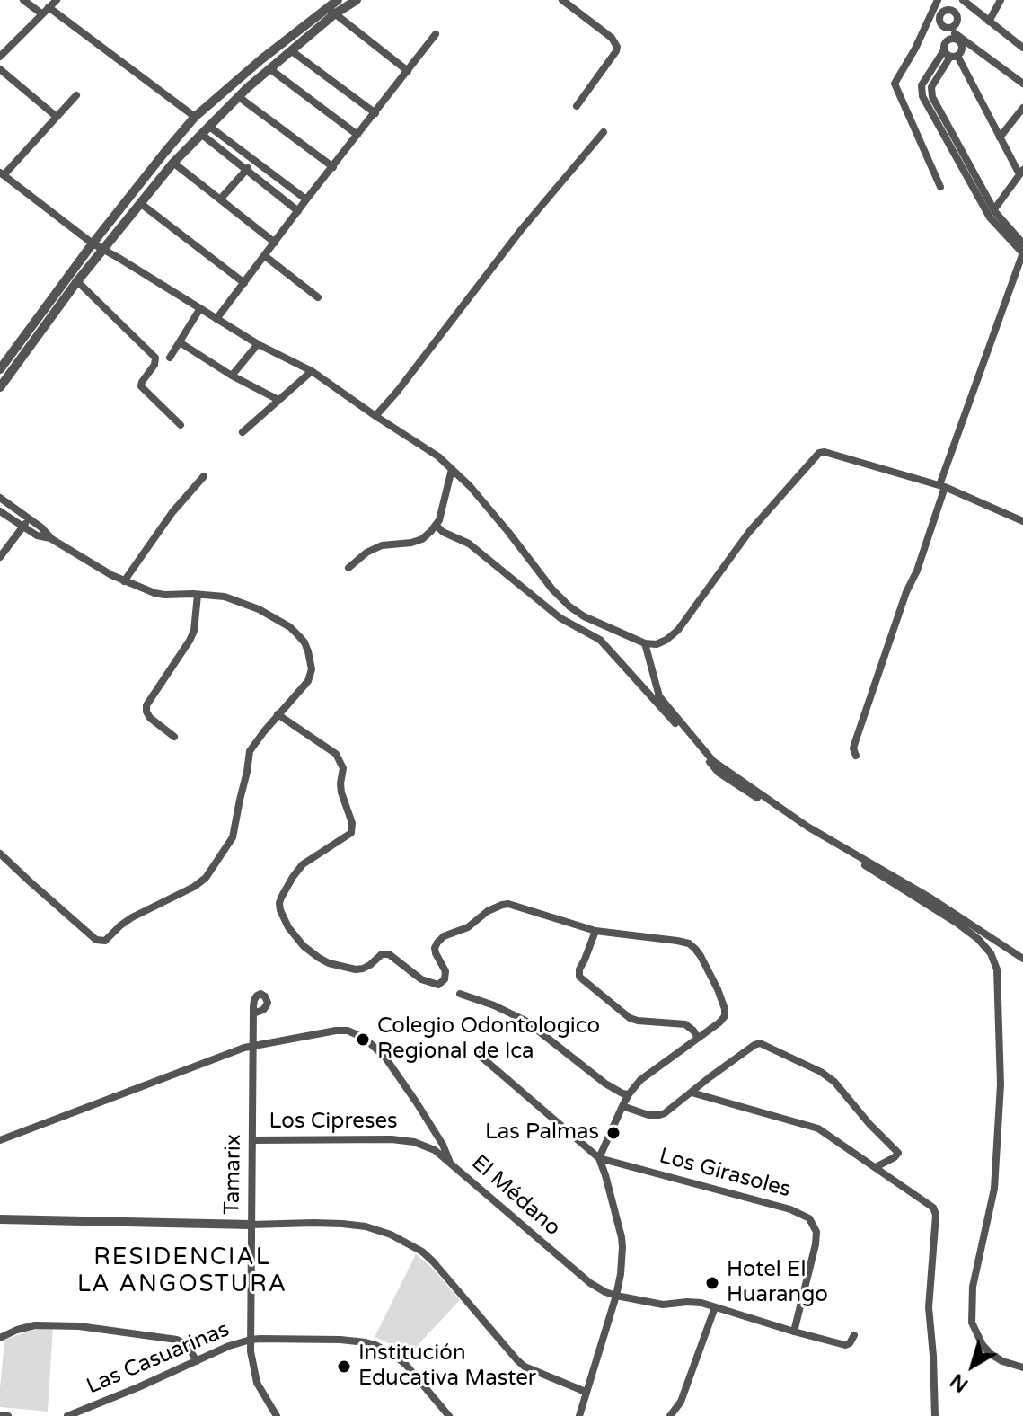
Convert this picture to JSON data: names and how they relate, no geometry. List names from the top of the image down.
{
  "streets": {
    "street": [
      "Los Cipreses",
      "Los Girasoles",
      "Tamarix",
      "El Médano",
      "Las Casuarinas"
    ]
  },
  "crossings": [
    ["Los Cipreses", "Tamarix"],
    ["Los Cipreses", "El Médano"],
    ["Los Girasoles", "El Médano"],
    ["Tamarix", "El Médano"],
    ["Tamarix", "Las Casuarinas"]
  ],
  "districts": ["RESIDENCIAL LA ANGOSTURA"],
  "places": [
    "Colegio Odontologico Regional de Ica",
    "Las Palmas",
    "Hotel El Huarango",
    "Institución Educativa Master"
  ],
  "north": "bottom left"
}
